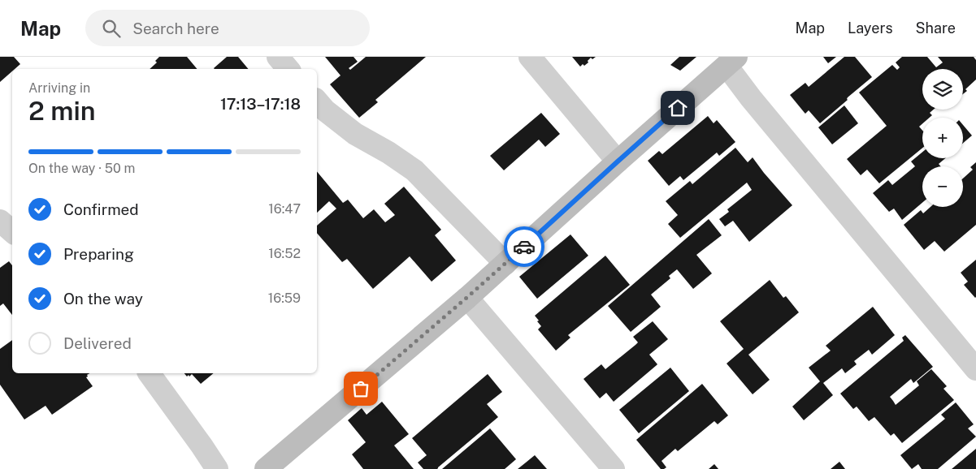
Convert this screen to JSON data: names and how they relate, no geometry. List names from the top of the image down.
{
  "page": {
    "header": "Map",
    "search": "Search here",
    "nav": ["Map", "Layers", "Share"],
    "map_buttons": ["+", "−"],
    "heading": ["2 min", "Arriving in", "17:13–17:18"],
    "bar": "On the way · 50 m",
    "list": [
      ["Confirmed", "16:47"],
      ["Preparing", "16:52"],
      ["On the way", "16:59"],
      "Delivered"
    ]
  }
}
